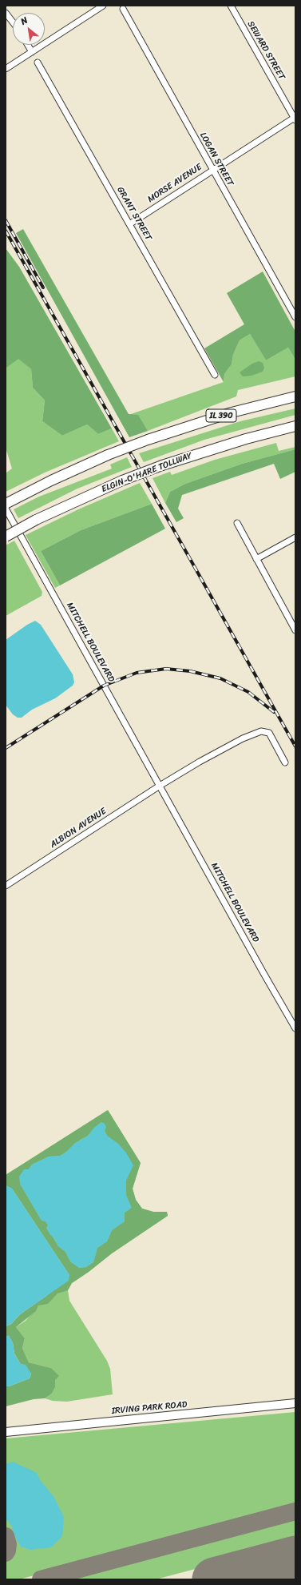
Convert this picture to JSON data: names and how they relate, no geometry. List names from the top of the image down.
{
  "streets": {
    "highway": ["IL 390", "ELGIN-O'HARE TOLLWAY"],
    "main road": ["IRVING PARK ROAD"],
    "street": [
      "SEWARD STREET",
      "LOGAN STREET",
      "MORSE AVENUE",
      "GRANT STREET",
      "MITCHELL BOULEVARD",
      "ALBION AVENUE"
    ]
  },
  "crossings": [
    ["SEWARD STREET", "MORSE AVENUE"],
    ["LOGAN STREET", "MORSE AVENUE"],
    ["MORSE AVENUE", "GRANT STREET"],
    ["MITCHELL BOULEVARD", "ALBION AVENUE"]
  ],
  "north": "top left"
}
